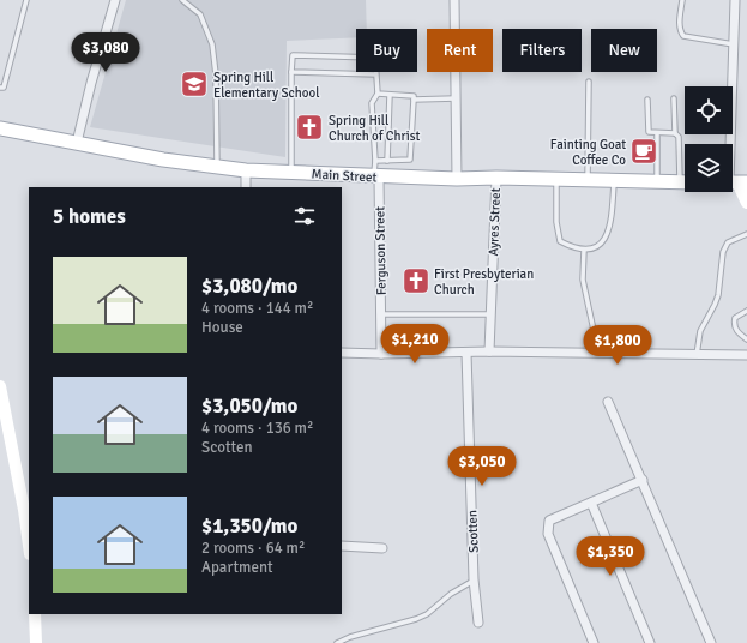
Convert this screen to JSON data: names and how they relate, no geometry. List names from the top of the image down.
{
  "streets": {
    "main road": ["Main Street"],
    "street": ["Ayres Street", "Ferguson Street", "Scotten"]
  },
  "crossings": [
    ["Main Street", "Ayres Street"],
    ["Main Street", "Ferguson Street"]
  ],
  "places": {
    "school or university": ["Spring Hill Elementary School"],
    "church": ["Spring Hill Church of Christ", "First Presbyterian Church"],
    "cafe": ["Fainting Goat Coffee Co"]
  },
  "page": {
    "chip": [
      "Buy",
      "Rent",
      "Filters",
      "New"
    ],
    "price": [
      "$3,080",
      "$1,210",
      "$1,800",
      "$3,050",
      "$1,350"
    ],
    "heading": "5 homes",
    "list": [
      {
        "name": "$3,080/mo",
        "note": "4 rooms · 144 m² · House"
      },
      {
        "name": "$3,050/mo",
        "note": "4 rooms · 136 m² · Scotten"
      },
      {
        "name": "$1,350/mo",
        "note": "2 rooms · 64 m² · Apartment"
      }
    ]
  }
}
